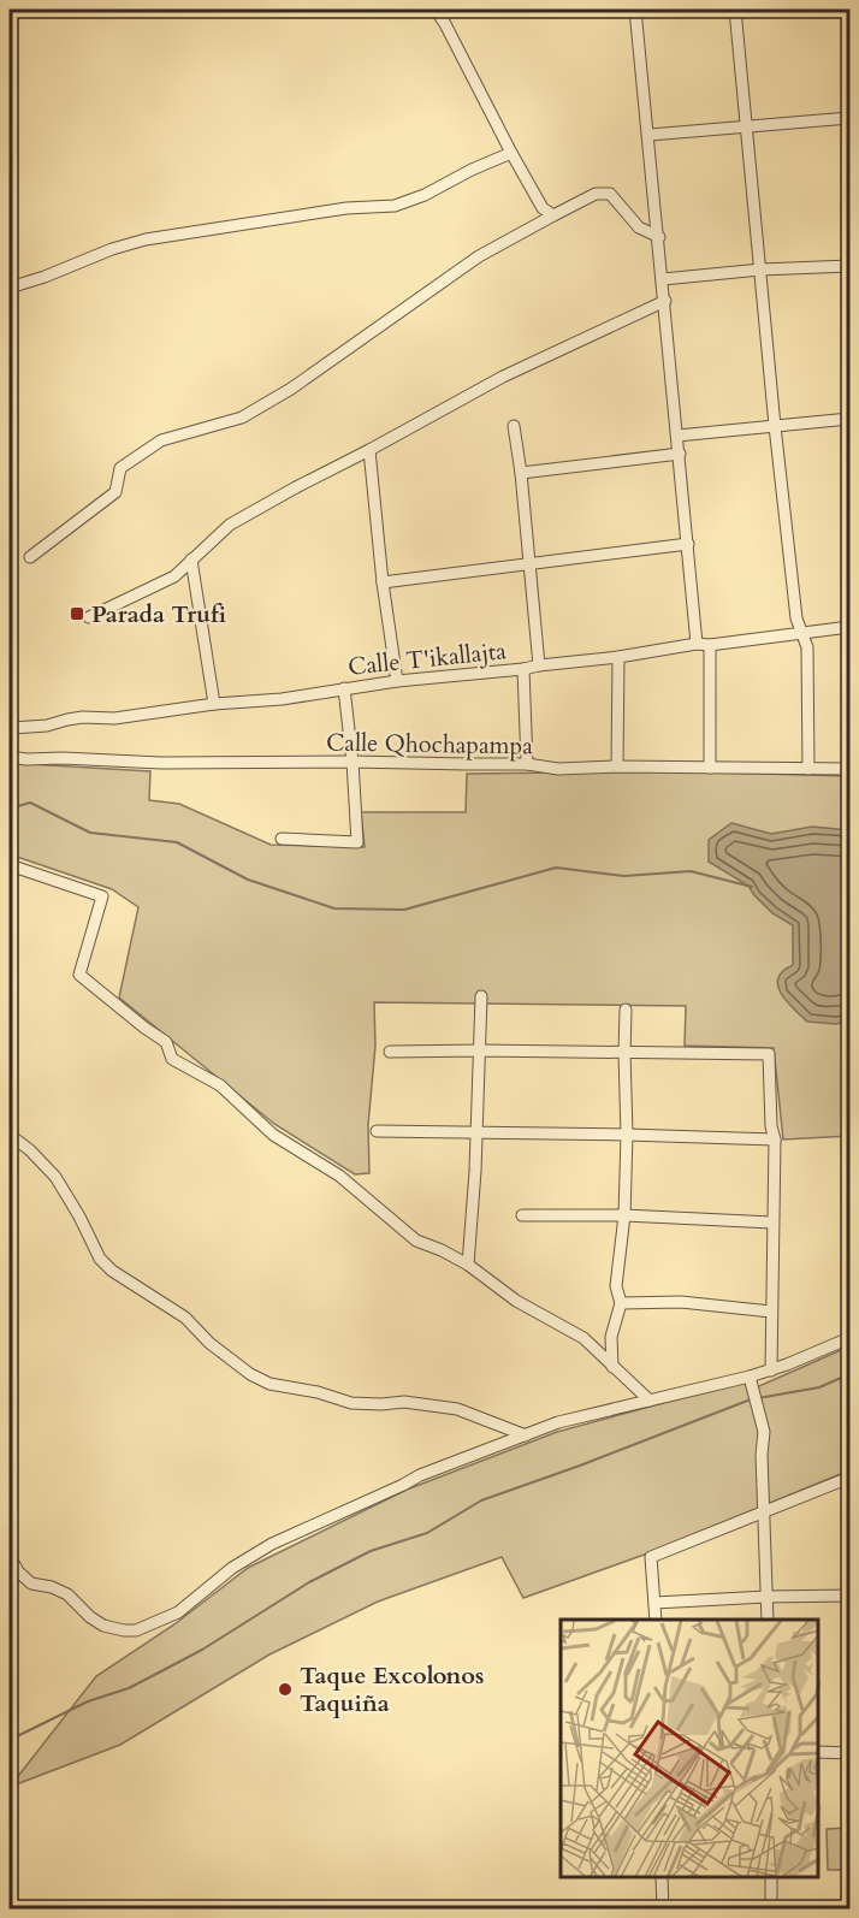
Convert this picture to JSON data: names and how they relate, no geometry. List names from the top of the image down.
{
  "streets": {
    "street": ["Calle T'ikallajta", "Calle Qhochapampa"]
  },
  "places": {
    "transit": ["Parada Trufi"],
    "other": ["Taque Excolonos Taquiña"]
  }
}
